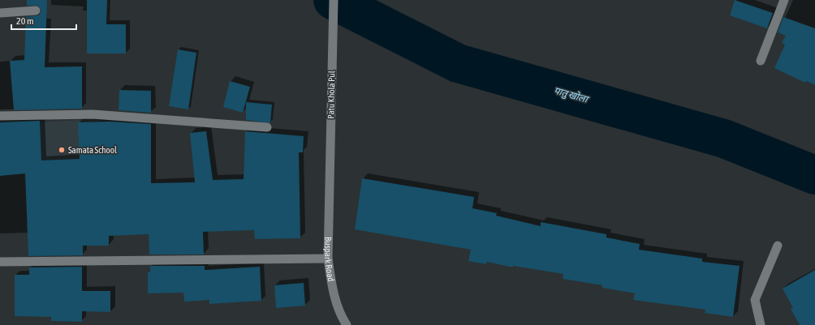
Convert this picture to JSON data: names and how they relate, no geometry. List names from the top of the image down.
{
  "streets": {
    "street": ["Patu Khola Pul", "Buspark Road"]
  },
  "crossings": [
    ["Patu Khola Pul", "Buspark Road"]
  ],
  "water": ["पातु खोला"],
  "places": ["Samata School"],
  "scale_bar": "20 m"
}
